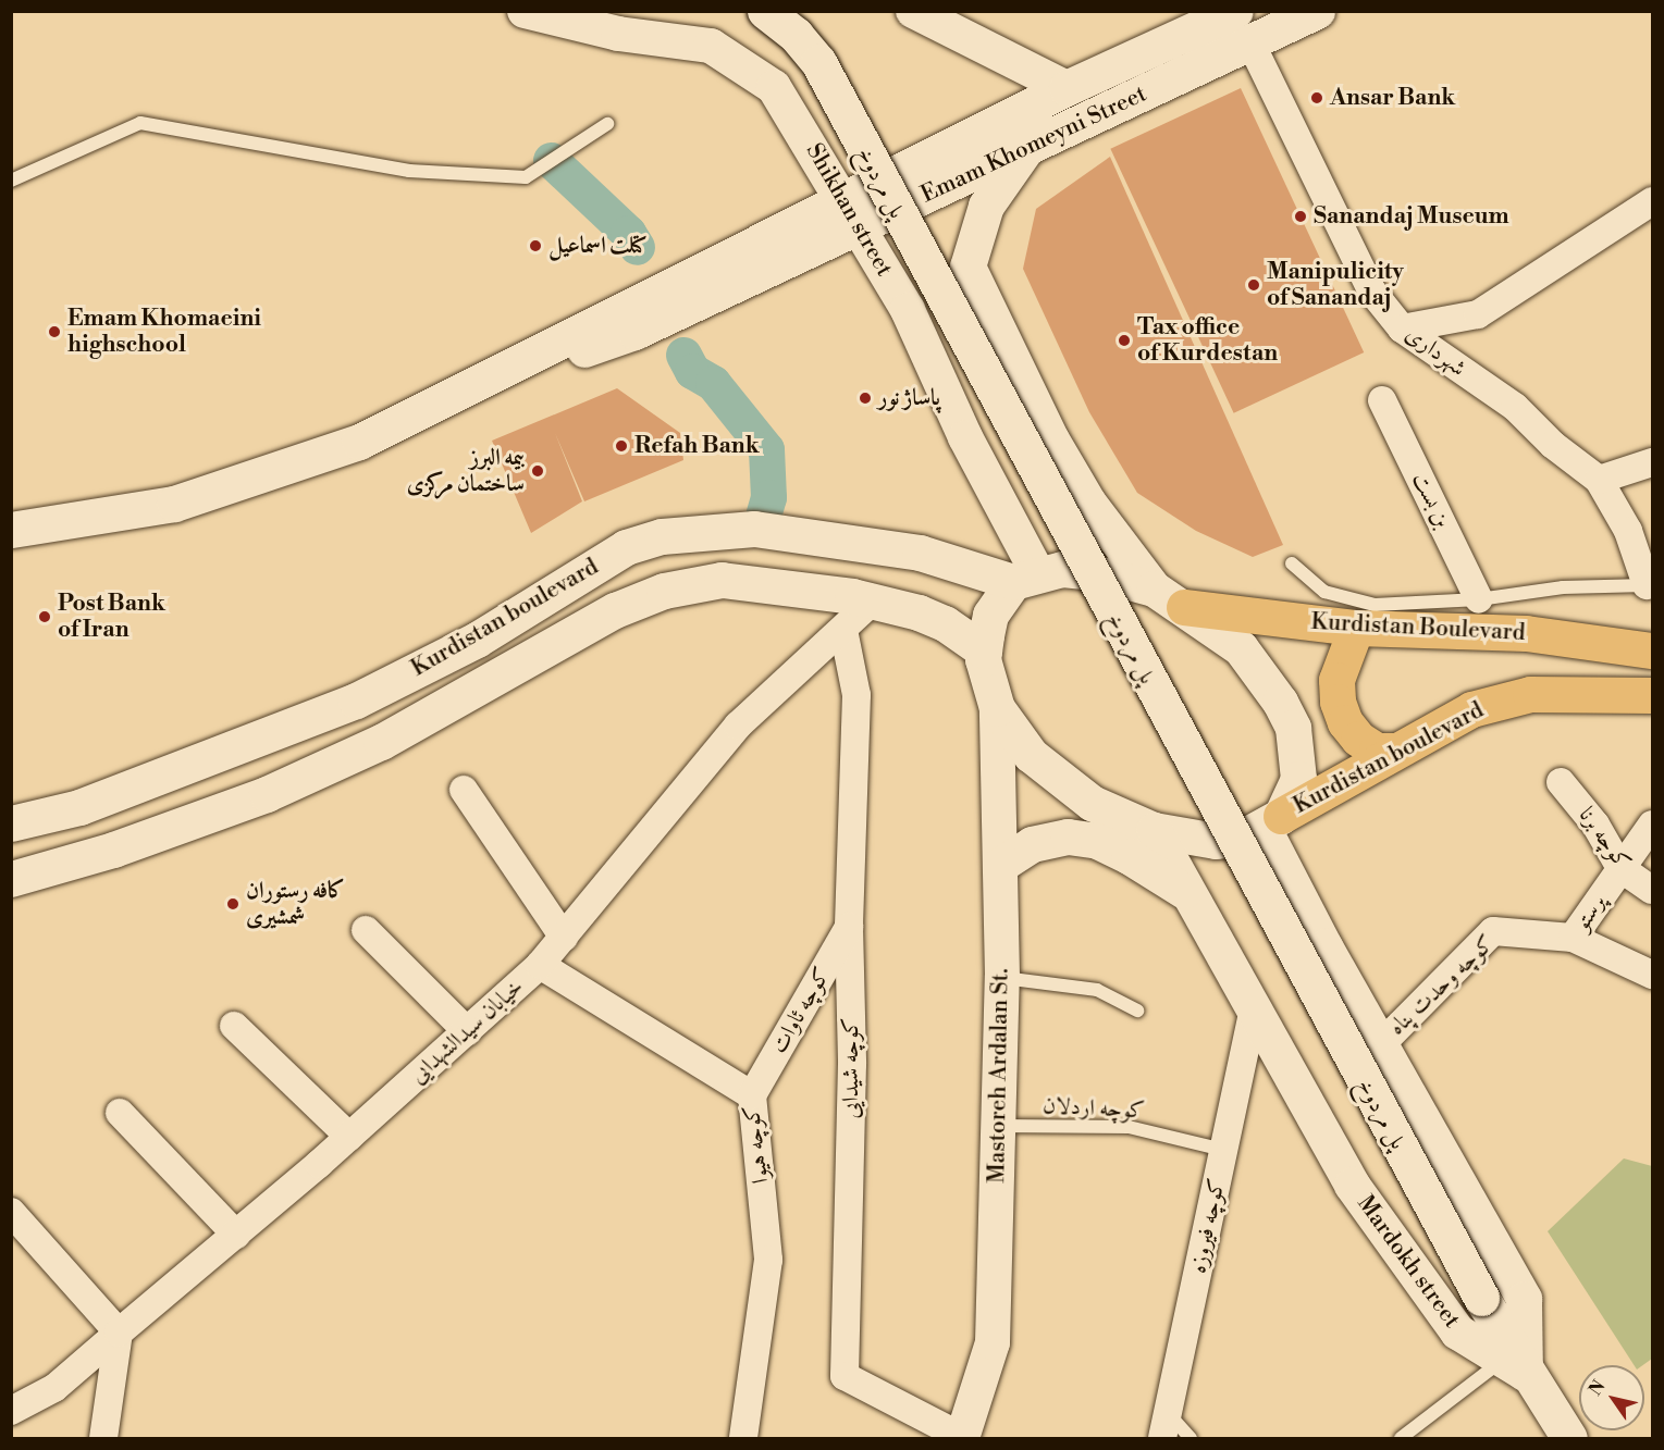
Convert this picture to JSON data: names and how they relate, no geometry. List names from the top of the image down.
{
  "streets": {
    "main road": [
      "Emam Khomeyni Street",
      "پل مردوخ",
      "Kurdistan boulevard",
      "Kurdistan Boulevard",
      "Mardokh street"
    ],
    "street": [
      "Shikhan street",
      "شهرداری",
      "بن بست",
      "کوچه برنا",
      "پرستو",
      "کوچه وحدت پناه",
      "کوچه ئاوات",
      "خیابان سیدالشهدایی",
      "کوچه شیدایی",
      "Mastoreh Ardalan St.",
      "کوچه هیوا",
      "کوچه فیروزه"
    ],
    "lane": ["کوچه اردلان"]
  },
  "crossings": [
    ["Emam Khomeyni Street", "Shikhan street"],
    ["Emam Khomeyni Street", "شهرداری"],
    ["پل مردوخ", "Mardokh street"],
    ["Shikhan street", "Kurdistan boulevard"],
    ["Kurdistan boulevard", "خیابان سیدالشهدایی"],
    ["کوچه برنا", "پرستو"],
    ["پرستو", "کوچه وحدت پناه"],
    ["کوچه ئاوات", "کوچه شیدایی"],
    ["کوچه ئاوات", "کوچه هیوا"],
    ["خیابان سیدالشهدایی", "کوچه شیدایی"],
    ["خیابان سیدالشهدایی", "کوچه هیوا"],
    ["کوچه شیدایی", "Mastoreh Ardalan St."],
    ["Mastoreh Ardalan St.", "کوچه اردلان"],
    ["کوچه اردلان", "کوچه فیروزه"],
    ["کوچه فیروزه", "Mardokh street"]
  ],
  "places": [
    "Ansar Bank",
    "Sanandaj Museum",
    "کتلت اسماعیل",
    "Manipulicity of Sanandaj",
    "Emam Khomaeini highschool",
    "Tax office of Kurdestan",
    "پاساژ نور",
    "Refah Bank",
    "بیمه البرز ساختمان مرکزی",
    "Post Bank of Iran",
    "کافه رستوران شمشیری"
  ],
  "north": "top left"
}
